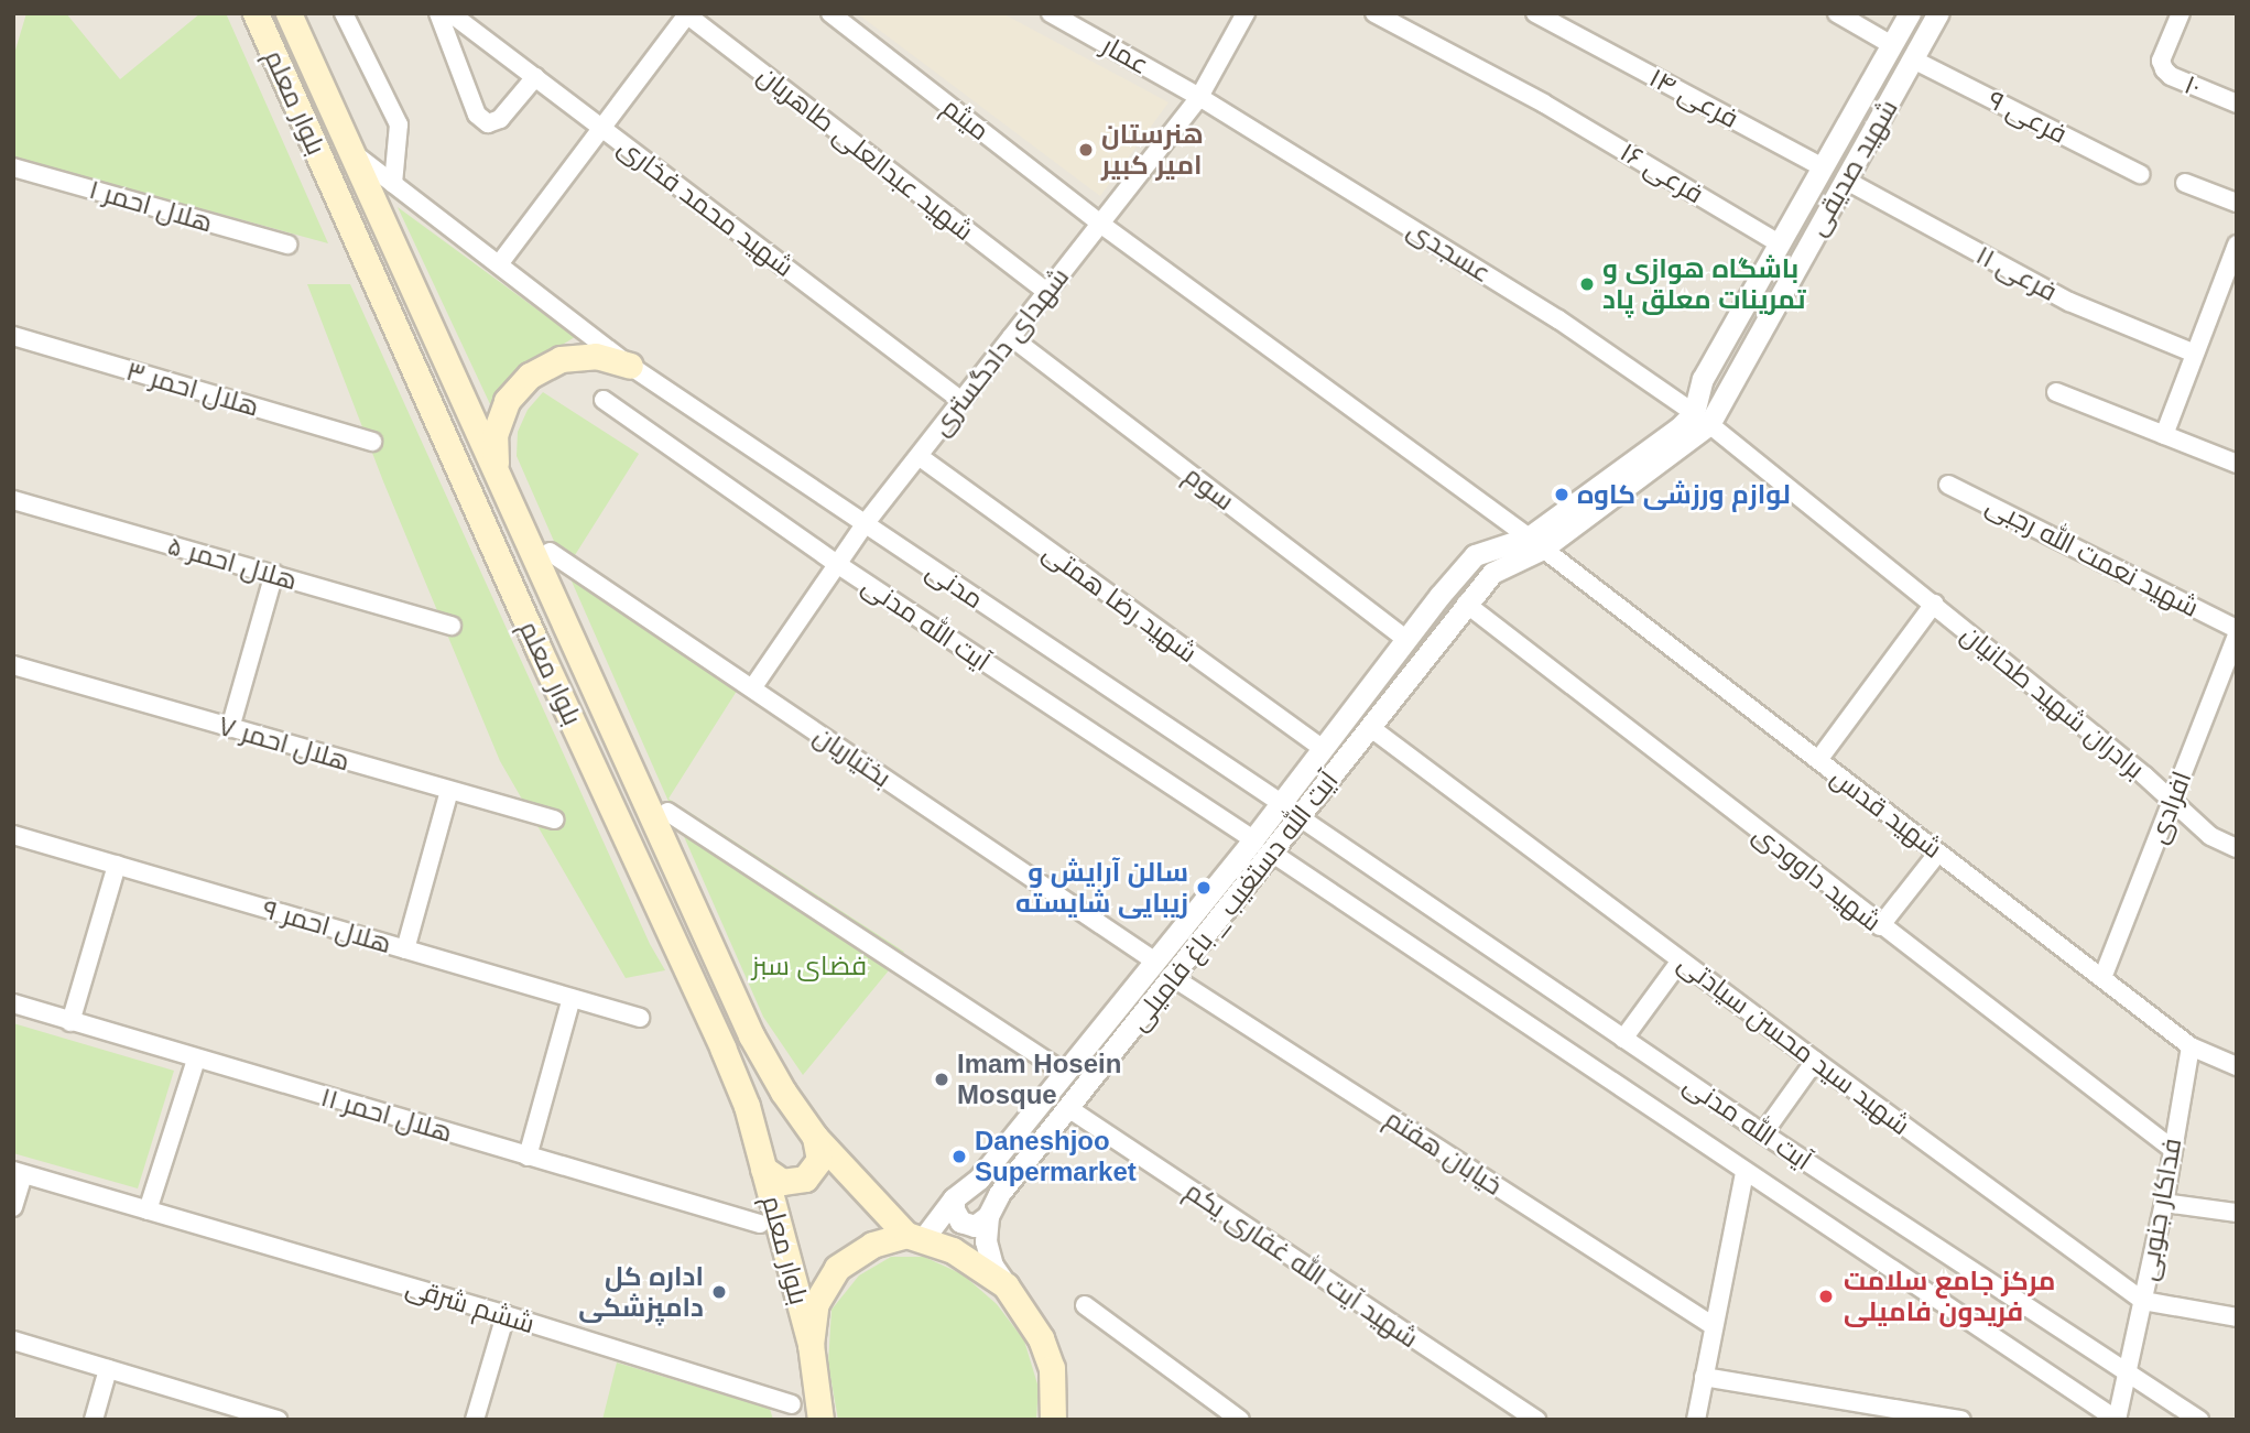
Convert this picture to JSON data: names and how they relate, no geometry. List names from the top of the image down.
{
  "streets": {
    "main road": ["بلوار معلم"],
    "street": [
      "عمار",
      "۱۰",
      "فرعی ۱۴",
      "فرعی ۹",
      "میثم",
      "شهید عبدالعلی طاهریان",
      "شهید صدیقی",
      "فرعی ۱۶",
      "هلال احمر ۱",
      "شهید محمد فخاری",
      "عسجدی",
      "فرعی ۱۱",
      "شهدای دادگستری",
      "هلال احمر ۳",
      "سوم",
      "شهید نعمت الله رجبی",
      "هلال احمر ۵",
      "مدنی",
      "شهید رضا همتی",
      "آیت الله مدنی",
      "برادران شهید طحانیان",
      "هلال احمر ۷",
      "بختیاریان",
      "افرادی",
      "شهید قدس",
      "شهید داوودی",
      "آیت الله دستغیب _ باغ فامیلی",
      "هلال احمر ۹",
      "شهید سید محسن سیادتی",
      "هلال احمر ۱۱",
      "خیابان هفتم",
      "فداکار جنوبی",
      "شهید آیت الله غفاری یکم",
      "ششم شرقی"
    ]
  },
  "crossings": [
    ["عمار", "عسجدی"],
    ["عمار", "شهدای دادگستری"],
    ["فرعی ۱۴", "شهید صدیقی"],
    ["بلوار معلم", "مدنی"],
    ["بلوار معلم", "آیت الله دستغیب _ باغ فامیلی"],
    ["فرعی ۹", "شهید صدیقی"],
    ["میثم", "شهید صدیقی"],
    ["میثم", "شهدای دادگستری"],
    ["میثم", "شهید قدس"],
    ["میثم", "آیت الله دستغیب _ باغ فامیلی"],
    ["شهید عبدالعلی طاهریان", "شهدای دادگستری"],
    ["شهید صدیقی", "فرعی ۱۶"],
    ["شهید صدیقی", "عسجدی"],
    ["شهید صدیقی", "فرعی ۱۱"],
    ["شهید صدیقی", "برادران شهید طحانیان"],
    ["شهید صدیقی", "شهید قدس"],
    ["شهید صدیقی", "آیت الله دستغیب _ باغ فامیلی"],
    ["شهید محمد فخاری", "شهدای دادگستری"],
    ["عسجدی", "شهدای دادگستری"],
    ["عسجدی", "برادران شهید طحانیان"],
    ["شهدای دادگستری", "سوم"],
    ["شهدای دادگستری", "مدنی"],
    ["شهدای دادگستری", "شهید رضا همتی"],
    ["شهدای دادگستری", "آیت الله مدنی"],
    ["شهدای دادگستری", "بختیاریان"],
    ["سوم", "آیت الله دستغیب _ باغ فامیلی"],
    ["مدنی", "آیت الله دستغیب _ باغ فامیلی"],
    ["شهید رضا همتی", "آیت الله دستغیب _ باغ فامیلی"],
    ["آیت الله مدنی", "آیت الله دستغیب _ باغ فامیلی"],
    ["آیت الله مدنی", "فداکار جنوبی"],
    ["برادران شهید طحانیان", "افرادی"],
    ["برادران شهید طحانیان", "شهید قدس"],
    ["بختیاریان", "آیت الله دستغیب _ باغ فامیلی"],
    ["افرادی", "شهید قدس"],
    ["شهید قدس", "آیت الله دستغیب _ باغ فامیلی"],
    ["شهید قدس", "فداکار جنوبی"],
    ["شهید داوودی", "آیت الله دستغیب _ باغ فامیلی"],
    ["شهید داوودی", "فداکار جنوبی"],
    ["آیت الله دستغیب _ باغ فامیلی", "شهید سید محسن سیادتی"],
    ["آیت الله دستغیب _ باغ فامیلی", "خیابان هفتم"],
    ["آیت الله دستغیب _ باغ فامیلی", "شهید آیت الله غفاری یکم"],
    ["شهید سید محسن سیادتی", "فداکار جنوبی"]
  ],
  "parks": ["فضای سبز"],
  "places": [
    "هنرستان امیر کبیر",
    "باشگاه هوازی و تمرینات معلق پاد",
    "لوازم ورزشی کاوه",
    "سالن آرایش و زیبایی شایسته",
    "Imam Hosein Mosque",
    "Daneshjoo Supermarket",
    "اداره کل دامپزشکی",
    "مرکز جامع سلامت فریدون فامیلی"
  ]
}
